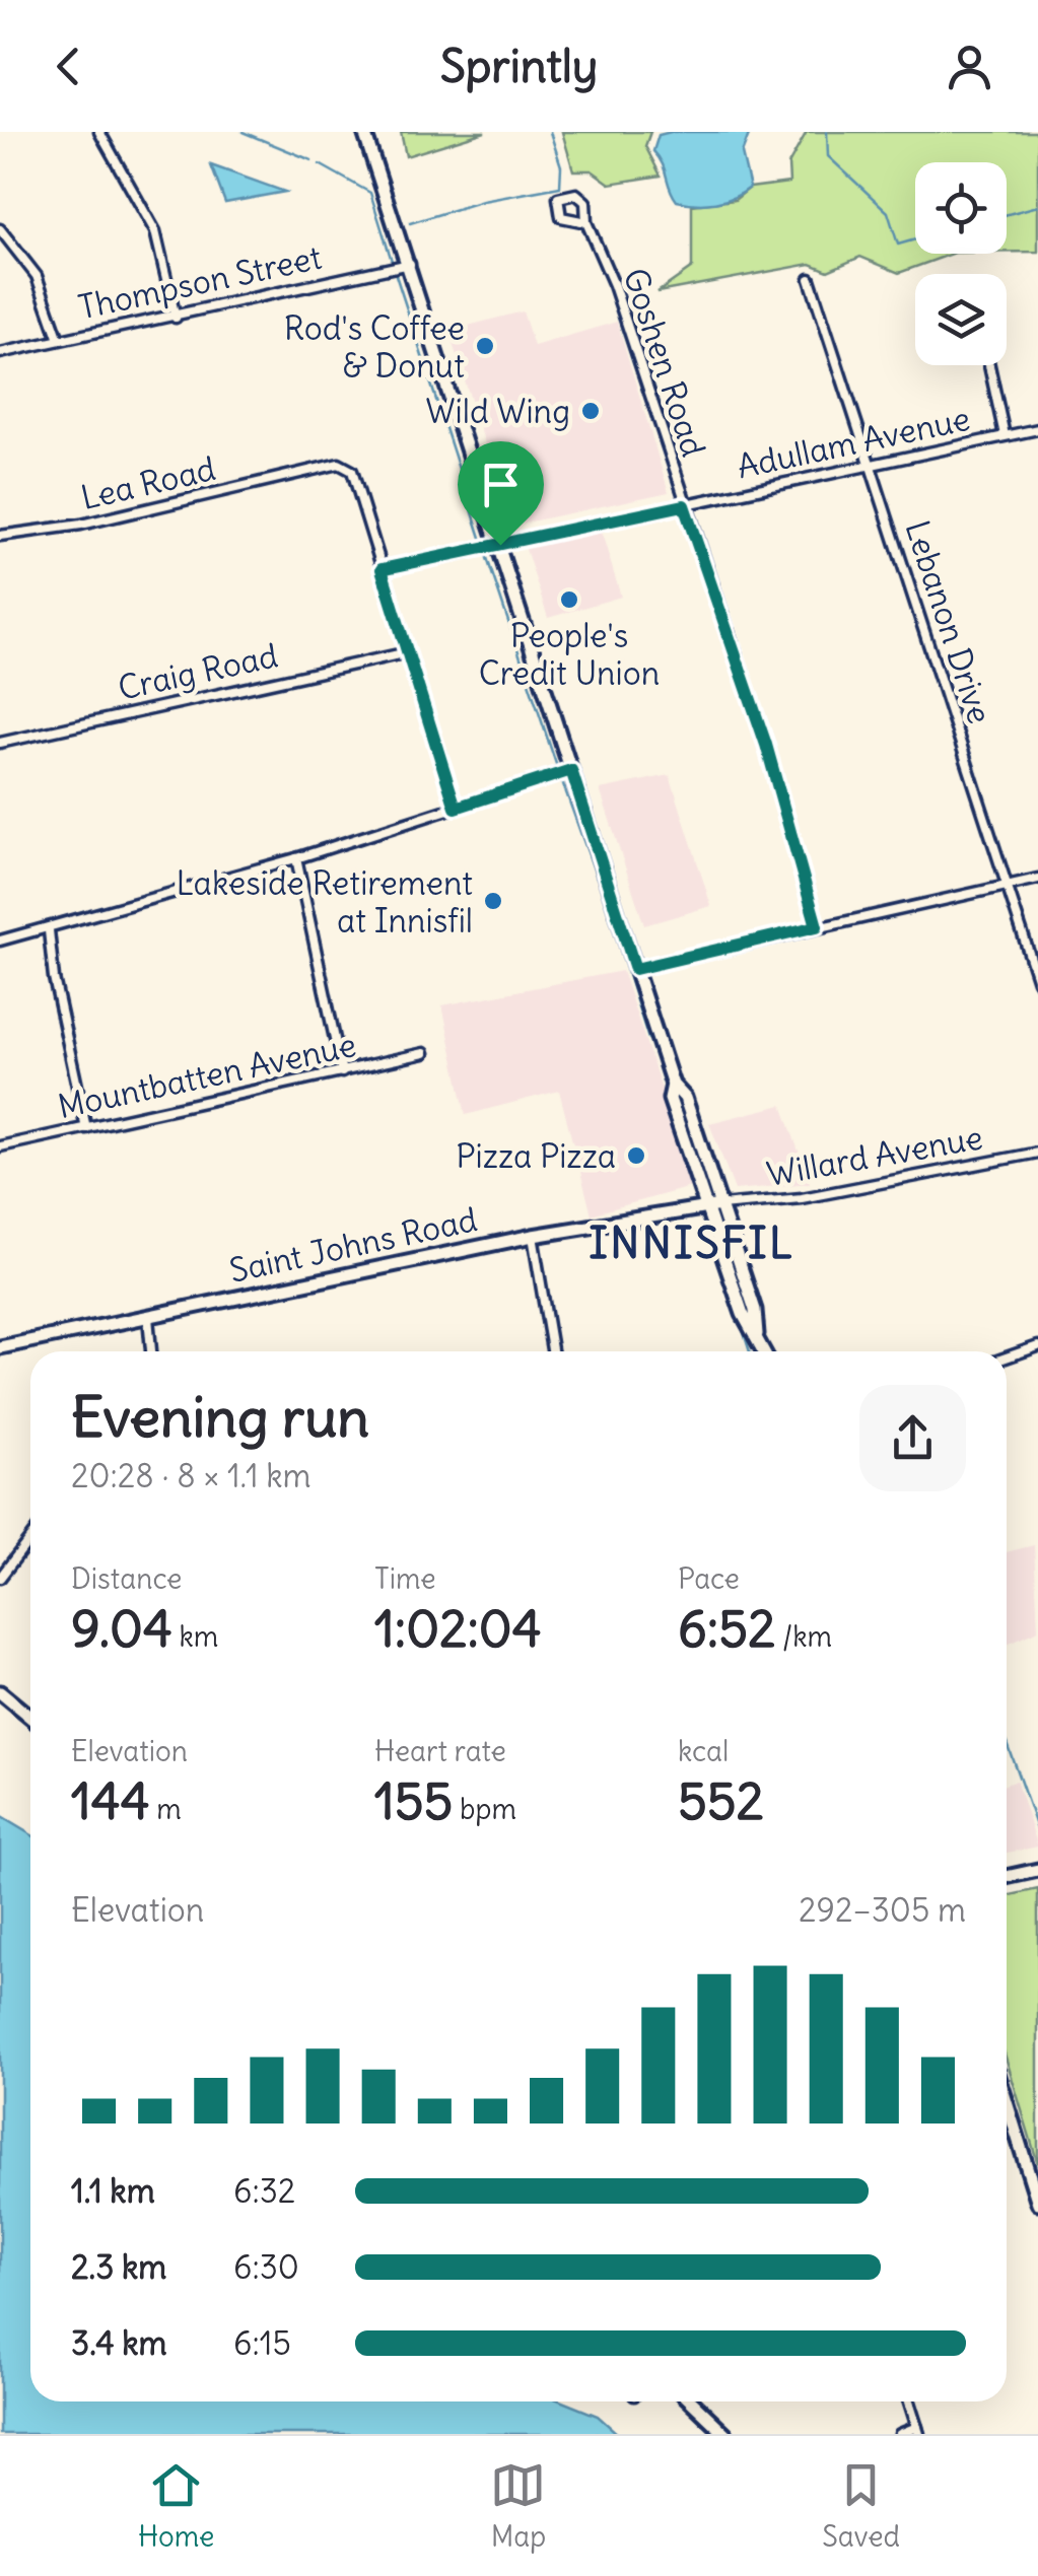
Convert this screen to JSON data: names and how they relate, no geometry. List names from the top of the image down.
{
  "streets": {
    "main road": ["Saint Johns Road"],
    "street": [
      "Thompson Street",
      "Goshen Road",
      "Adullam Avenue",
      "Lea Road",
      "Lebanon Drive",
      "Craig Road",
      "Mountbatten Avenue",
      "Willard Avenue"
    ]
  },
  "crossings": [
    ["Goshen Road", "Adullam Avenue"],
    ["Adullam Avenue", "Lea Road"],
    ["Adullam Avenue", "Lebanon Drive"],
    ["Lea Road", "Craig Road"],
    ["Willard Avenue", "Saint Johns Road"]
  ],
  "districts": ["INNISFIL"],
  "places": [
    "Rod's Coffee & Donut",
    "Wild Wing",
    "People's Credit Union",
    "Lakeside Retirement at Innisfil",
    "Pizza Pizza"
  ],
  "page": {
    "header": "Sprintly",
    "heading": ["Evening run", "20:28 · 8 × 1.1 km"],
    "stats": [
      ["Distance", "9.04 km"],
      ["Time", "1:02:04"],
      ["Pace", "6:52 /km"],
      ["Elevation", "144 m"],
      ["Heart rate", "155 bpm"],
      ["kcal", "552"]
    ],
    "chart": ["Elevation", "292–305 m"],
    "list": [
      {
        "name": "1.1 km",
        "note": "6:32"
      },
      {
        "name": "2.3 km",
        "note": "6:30"
      },
      {
        "name": "3.4 km",
        "note": "6:15"
      }
    ],
    "tabs": ["Home", "Map", "Saved"]
  }
}
